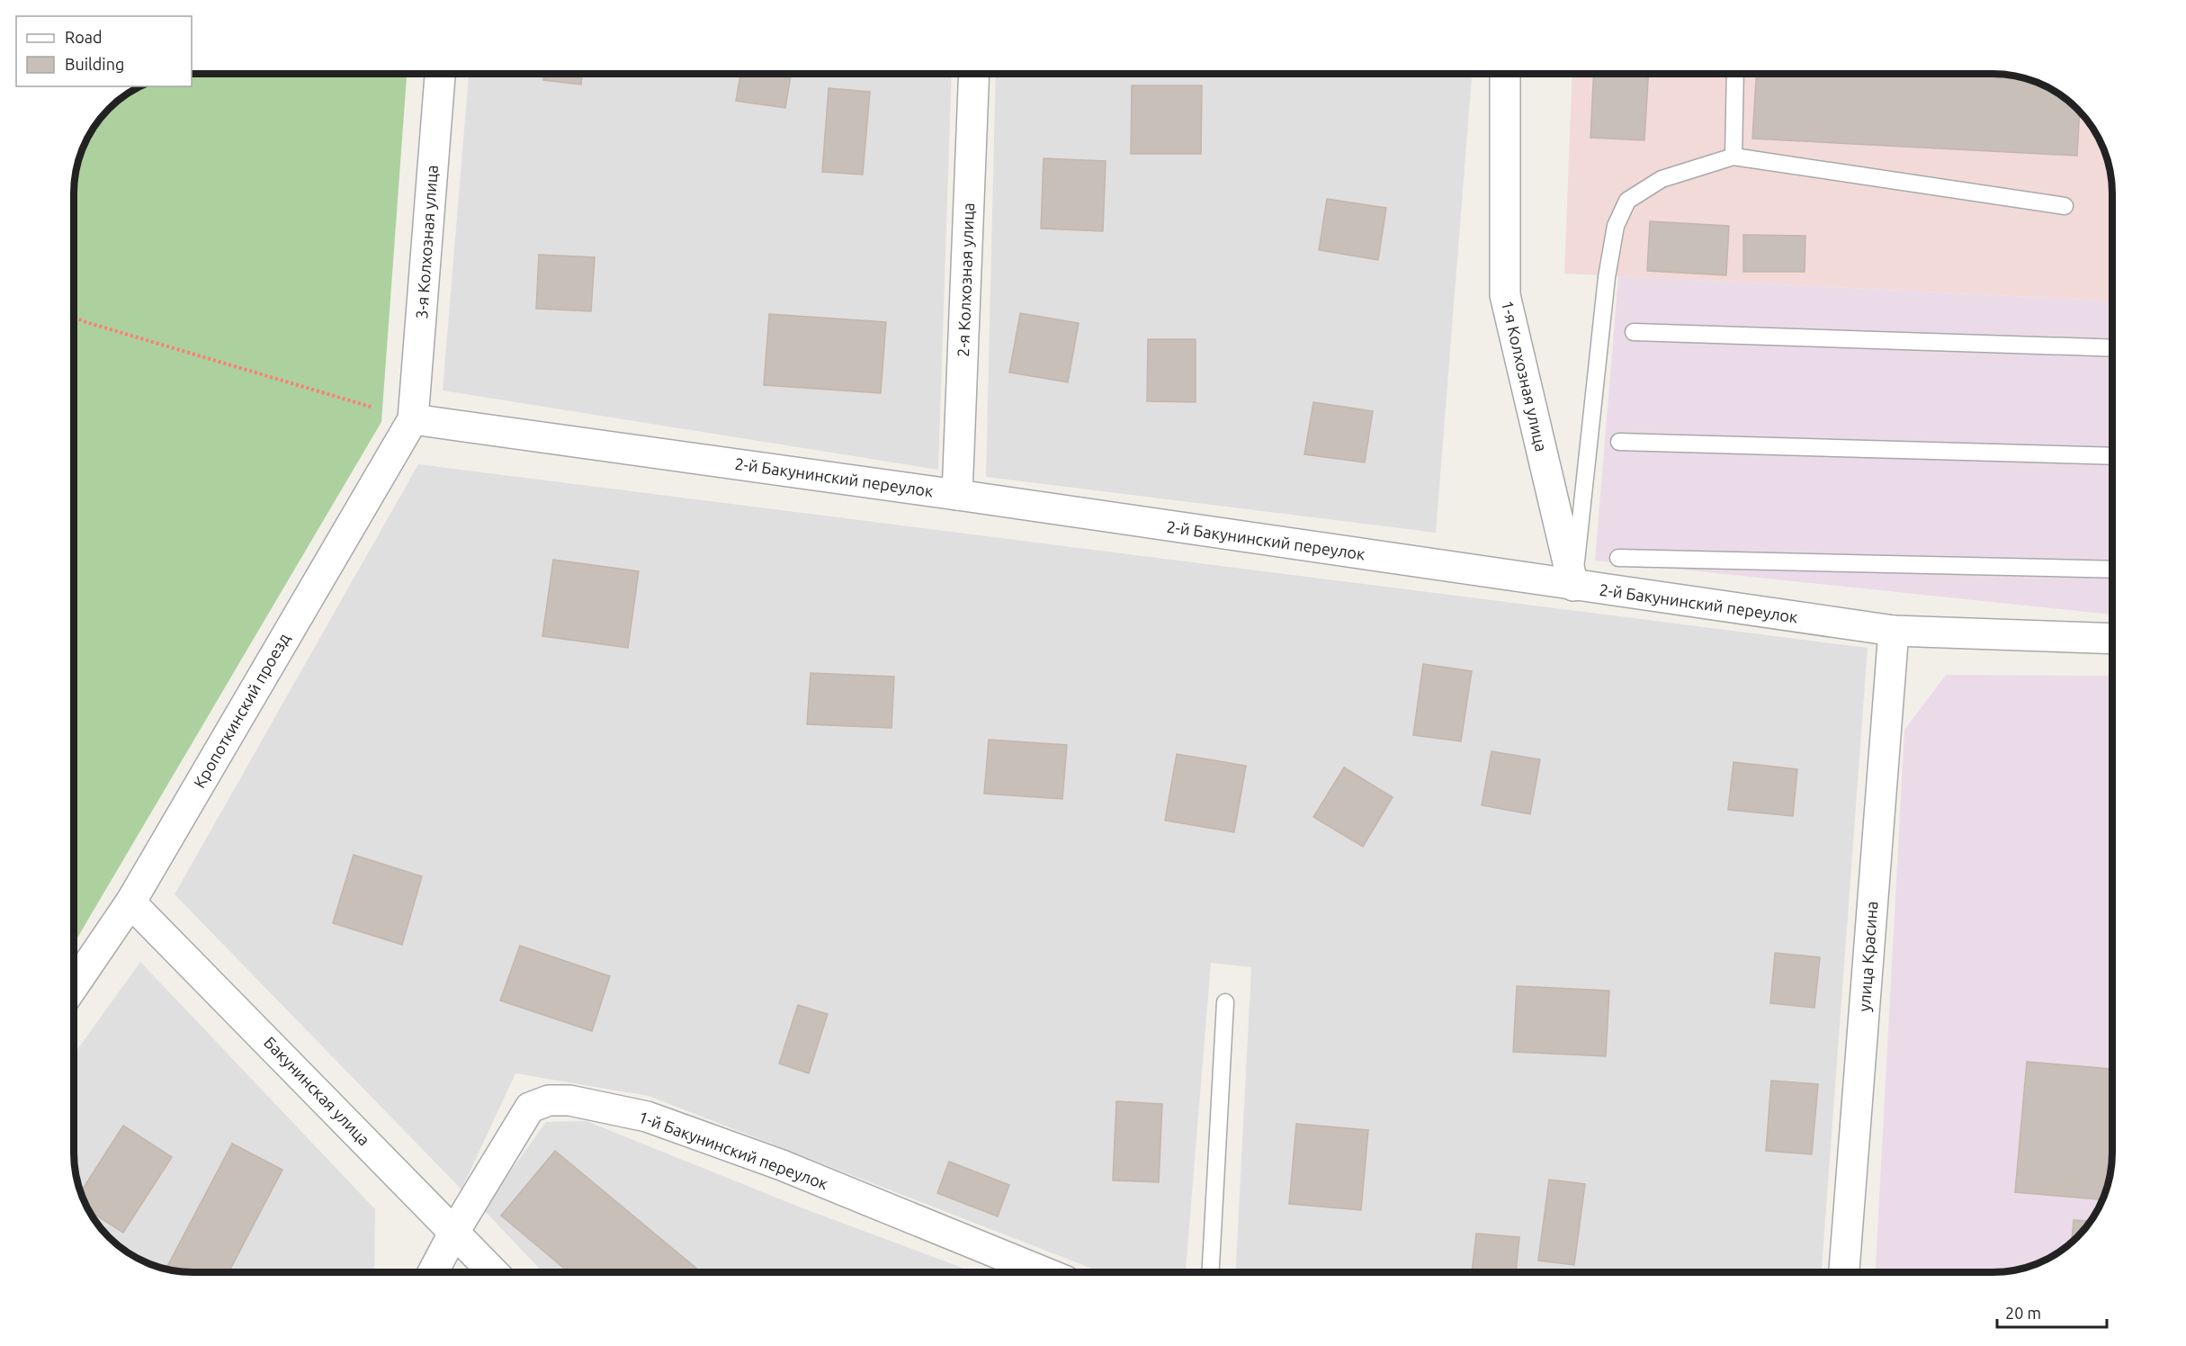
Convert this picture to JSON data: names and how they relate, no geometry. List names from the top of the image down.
{
  "streets": {
    "street": [
      "3-я Колхозная улица",
      "2-я Колхозная улица",
      "1-я Колхозная улица",
      "2-й Бакунинский переулок",
      "Кропоткинский проезд",
      "улица Красина",
      "Бакунинская улица",
      "1-й Бакунинский переулок"
    ]
  },
  "crossings": [
    ["3-я Колхозная улица", "2-й Бакунинский переулок"],
    ["3-я Колхозная улица", "Кропоткинский проезд"],
    ["2-я Колхозная улица", "2-й Бакунинский переулок"],
    ["1-я Колхозная улица", "2-й Бакунинский переулок"],
    ["2-й Бакунинский переулок", "Кропоткинский проезд"],
    ["2-й Бакунинский переулок", "улица Красина"],
    ["Кропоткинский проезд", "Бакунинская улица"],
    ["Бакунинская улица", "1-й Бакунинский переулок"]
  ],
  "legend": ["Road", "Building"],
  "scale_bar": "20 m"
}
